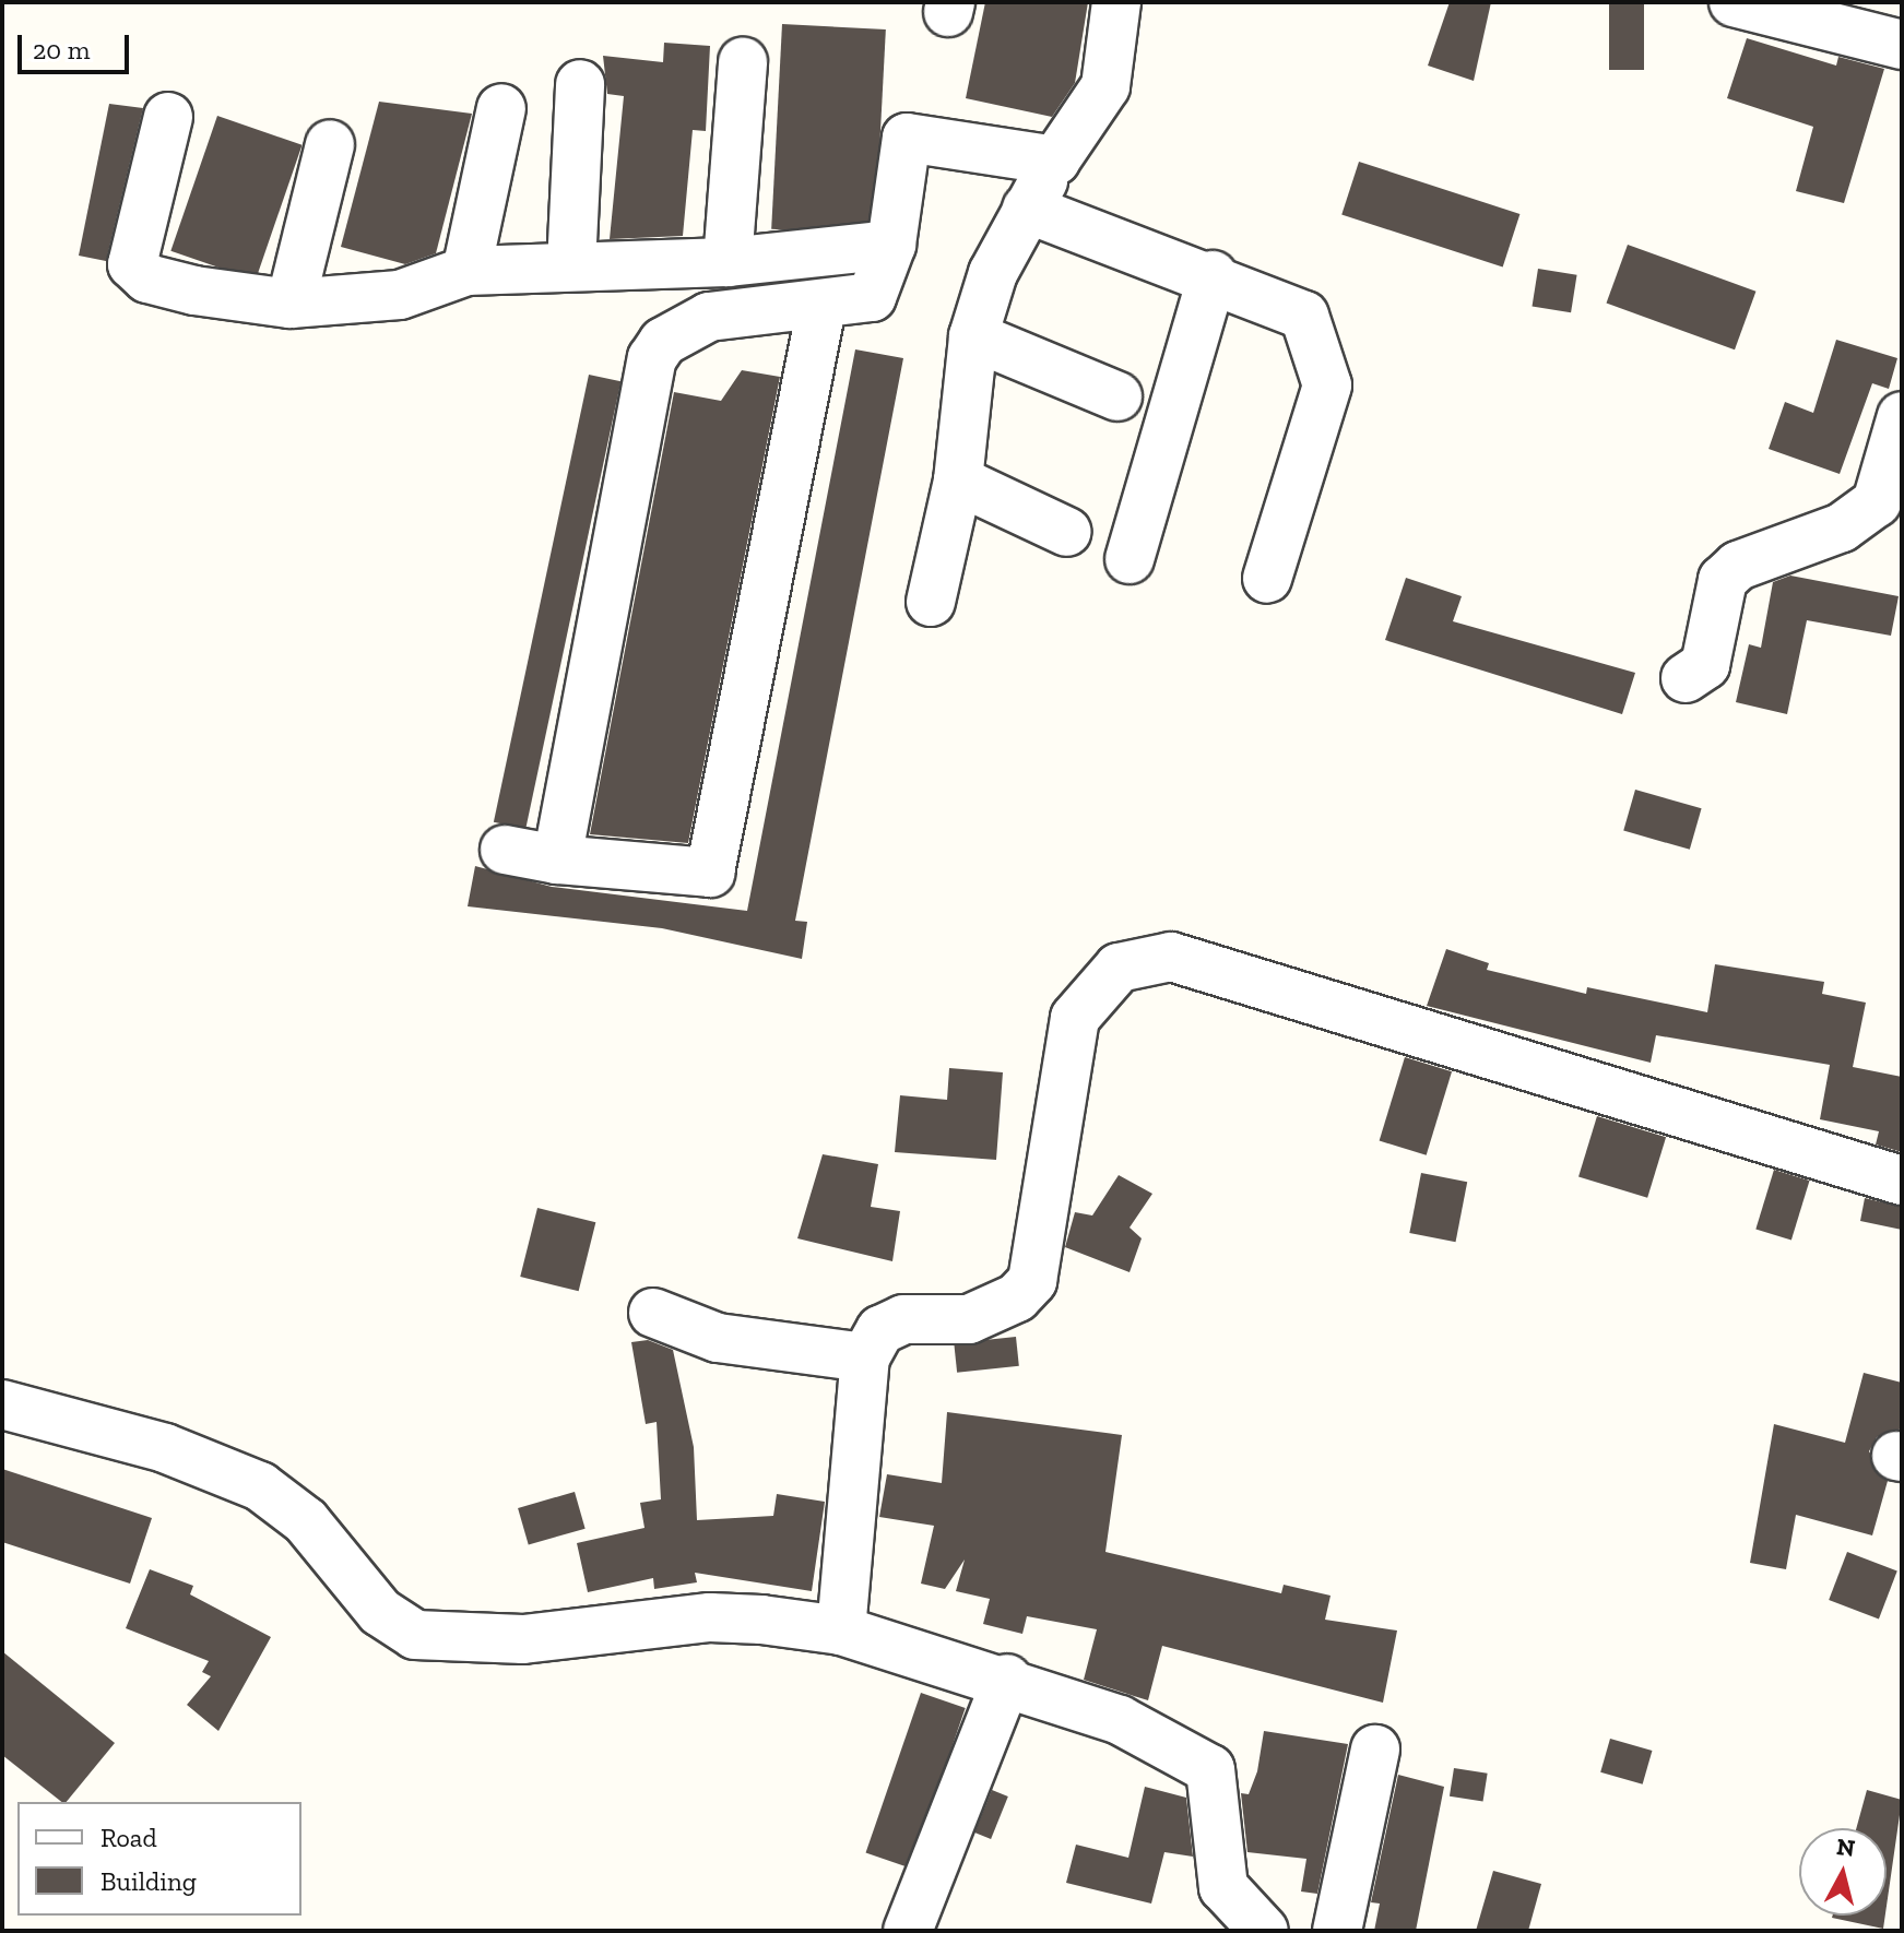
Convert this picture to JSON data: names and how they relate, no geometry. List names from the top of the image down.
{
  "legend": ["Road", "Building"],
  "scale_bar": "20 m",
  "north": "top"
}
